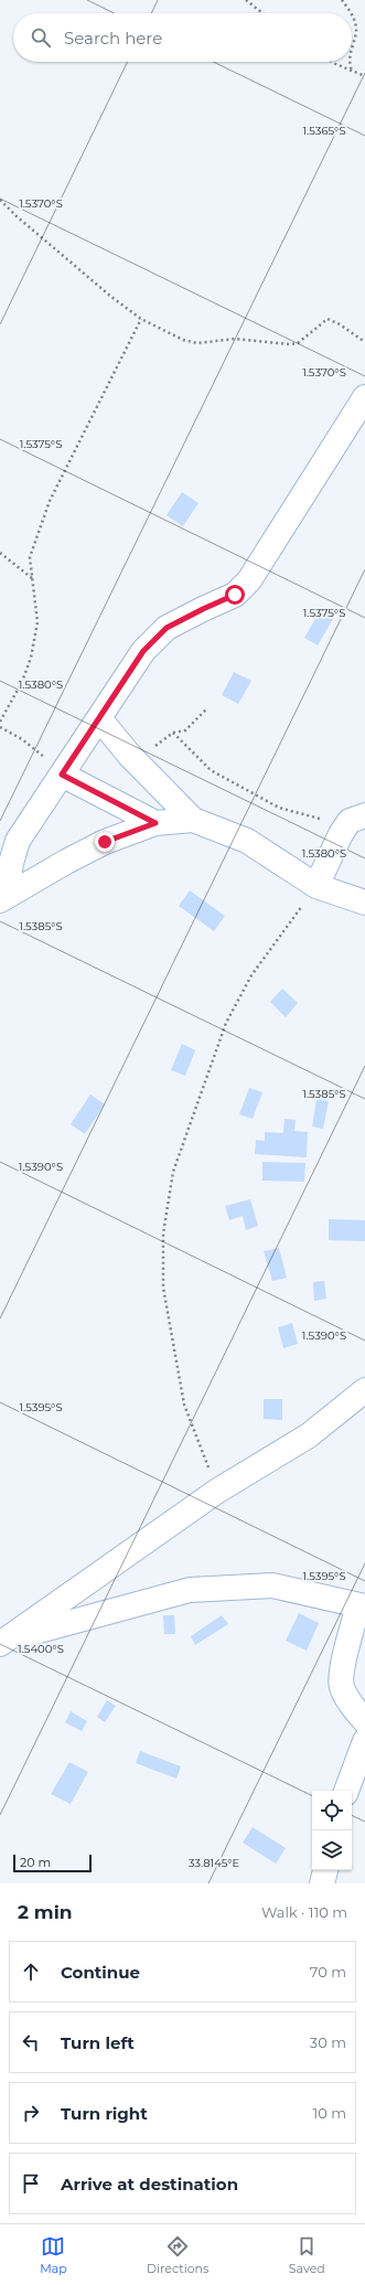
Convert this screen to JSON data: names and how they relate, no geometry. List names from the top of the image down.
{
  "scale_bar": "20 m",
  "page": {
    "search": "Search here",
    "scale": "20 m",
    "heading": ["2 min", "Walk · 110 m"],
    "list": [
      ["Continue", "70 m"],
      ["Turn left", "30 m"],
      ["Turn right", "10 m"],
      "Arrive at destination"
    ],
    "nav": ["Map", "Directions", "Saved"]
  },
  "coordinates": [
    "1.5365°S",
    "1.5370°S",
    "1.5375°S",
    "1.5380°S",
    "1.5385°S",
    "1.5390°S",
    "1.5395°S",
    "1.5400°S",
    "33.8145°E"
  ]
}
